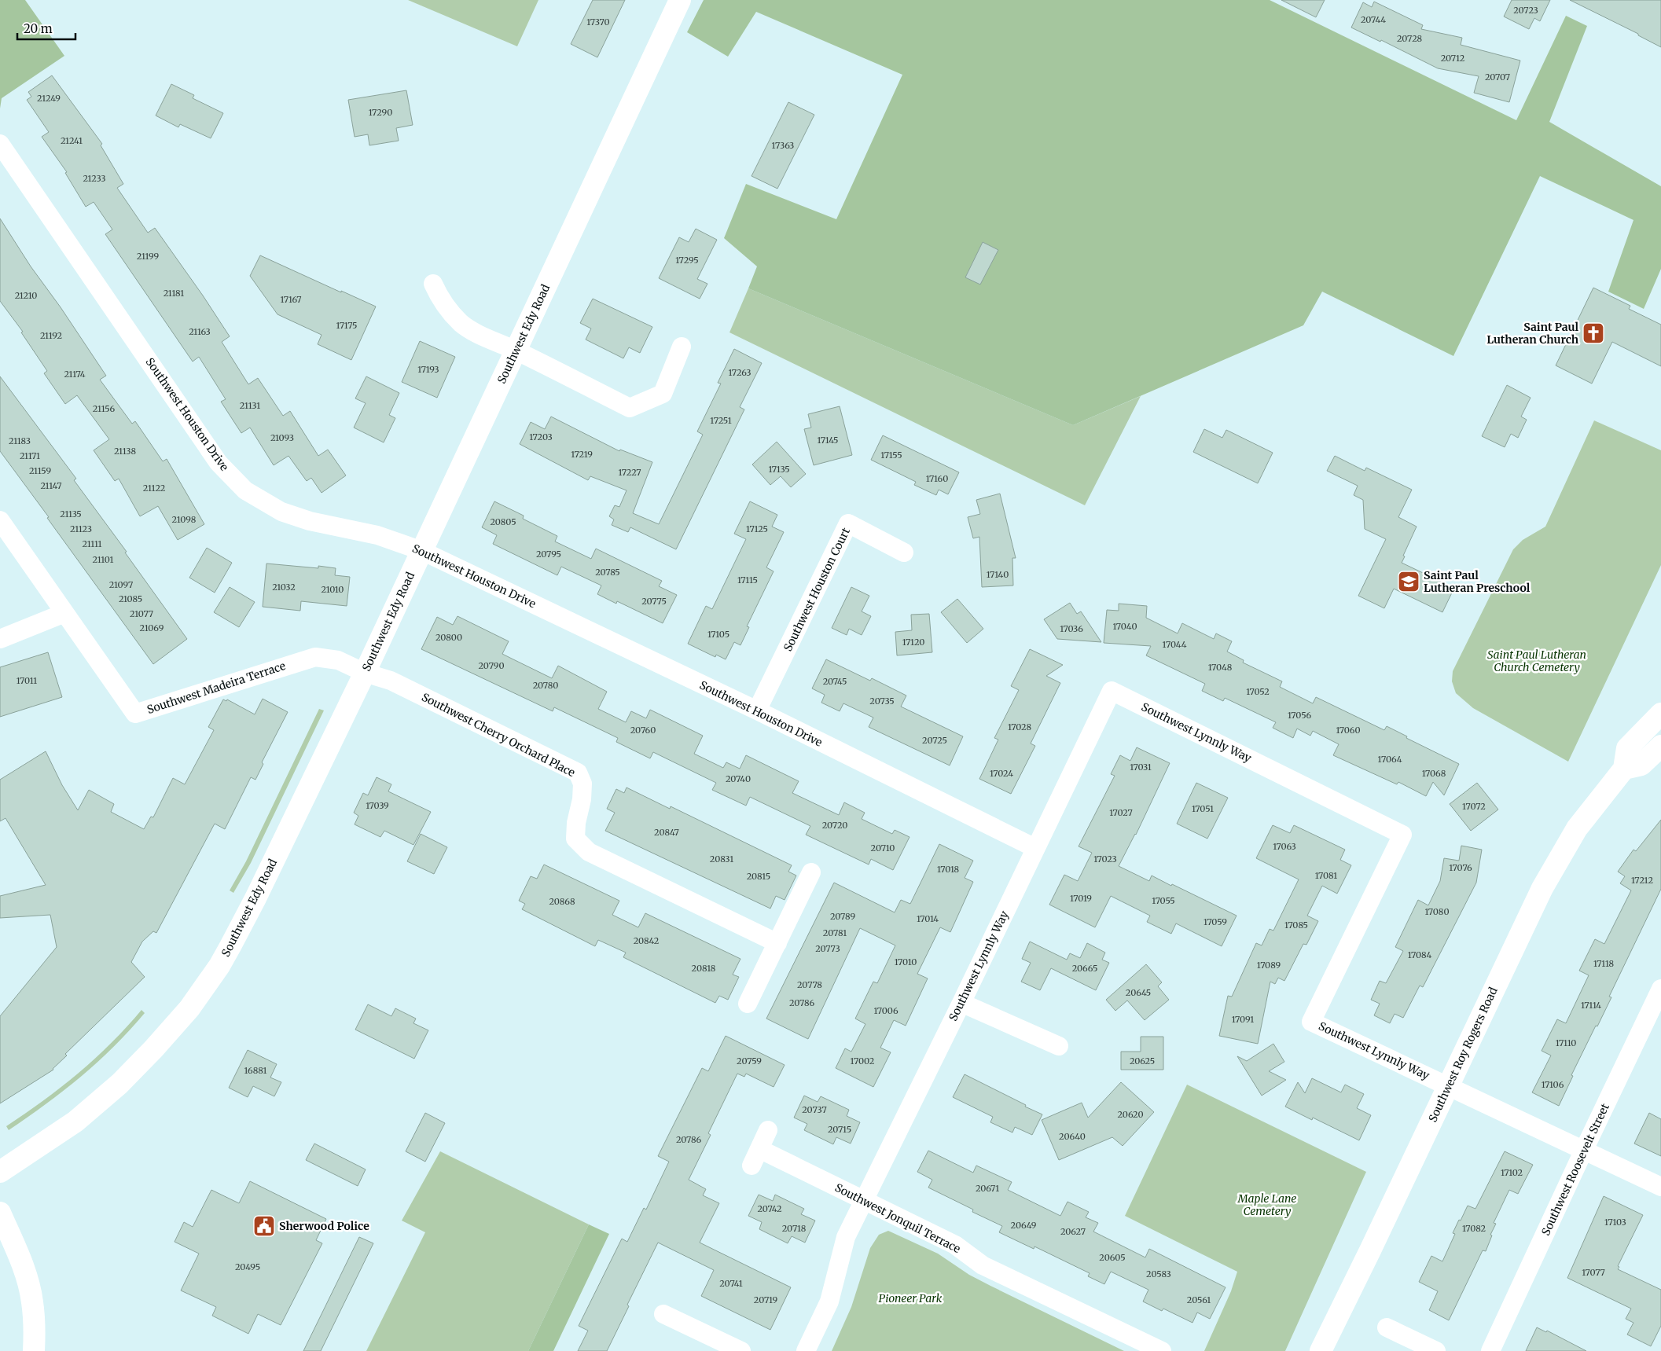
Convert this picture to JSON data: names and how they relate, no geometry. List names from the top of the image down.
{
  "streets": {
    "main road": ["Southwest Edy Road", "Southwest Roy Rogers Road"],
    "street": [
      "Southwest Houston Drive",
      "Southwest Houston Court",
      "Southwest Madeira Terrace",
      "Southwest Lynnly Way",
      "Southwest Cherry Orchard Place",
      "Southwest Roosevelt Street",
      "Southwest Jonquil Terrace"
    ]
  },
  "crossings": [
    ["Southwest Edy Road", "Southwest Houston Drive"],
    ["Southwest Edy Road", "Southwest Madeira Terrace"],
    ["Southwest Edy Road", "Southwest Cherry Orchard Place"],
    ["Southwest Houston Drive", "Southwest Houston Court"],
    ["Southwest Houston Drive", "Southwest Lynnly Way"],
    ["Southwest Madeira Terrace", "Southwest Cherry Orchard Place"],
    ["Southwest Lynnly Way", "Southwest Roy Rogers Road"],
    ["Southwest Lynnly Way", "Southwest Roosevelt Street"],
    ["Southwest Lynnly Way", "Southwest Jonquil Terrace"]
  ],
  "parks": ["Saint Paul Lutheran Church Cemetery", "Maple Lane Cemetery", "Pioneer Park"],
  "places": {
    "church": ["Saint Paul Lutheran Church"],
    "school or university": ["Saint Paul Lutheran Preschool"],
    "public building": ["Sherwood Police"]
  },
  "house_numbers": [
    "20723",
    "20744",
    "17370",
    "20728",
    "20712",
    "20707",
    "21249",
    "17290",
    "21241",
    "17363",
    "21233",
    "21199",
    "17295",
    "21181",
    "21210",
    "17167",
    "17175",
    "21163",
    "21192",
    "17193",
    "17263",
    "21174",
    "21131",
    "21156",
    "17251",
    "17203",
    "21093",
    "17145",
    "21183",
    "21138",
    "17219",
    "17155",
    "21171",
    "17135",
    "21159",
    "17227",
    "17160",
    "21147",
    "21122",
    "21135",
    "21098",
    "20805",
    "21123",
    "17125",
    "21111",
    "20795",
    "21101",
    "20785",
    "17140",
    "17115",
    "21097",
    "21032",
    "21010",
    "21085",
    "20775",
    "21077",
    "17040",
    "21069",
    "17036",
    "17105",
    "20800",
    "17120",
    "17044",
    "20790",
    "17048",
    "17011",
    "20745",
    "20780",
    "17052",
    "20735",
    "17056",
    "17028",
    "20760",
    "17060",
    "20725",
    "17064",
    "17031",
    "17024",
    "17068",
    "20740",
    "17039",
    "17072",
    "17051",
    "17027",
    "20720",
    "20847",
    "17063",
    "20710",
    "20831",
    "17023",
    "17076",
    "17018",
    "17081",
    "20815",
    "17212",
    "17019",
    "17055",
    "20868",
    "17080",
    "20789",
    "17014",
    "17059",
    "17085",
    "20781",
    "20842",
    "20773",
    "17084",
    "17010",
    "17118",
    "17089",
    "20818",
    "20665",
    "20778",
    "20645",
    "20786",
    "17114",
    "17006",
    "17091",
    "17110",
    "20759",
    "17002",
    "20625",
    "16881",
    "17106",
    "20737",
    "20620",
    "20715",
    "20640",
    "20786",
    "17102",
    "20671",
    "20742",
    "17103",
    "20649",
    "20718",
    "17082",
    "20627",
    "20605",
    "20495",
    "17077",
    "20583",
    "20741",
    "20719",
    "20561"
  ],
  "scale_bar": "20 m"
}
